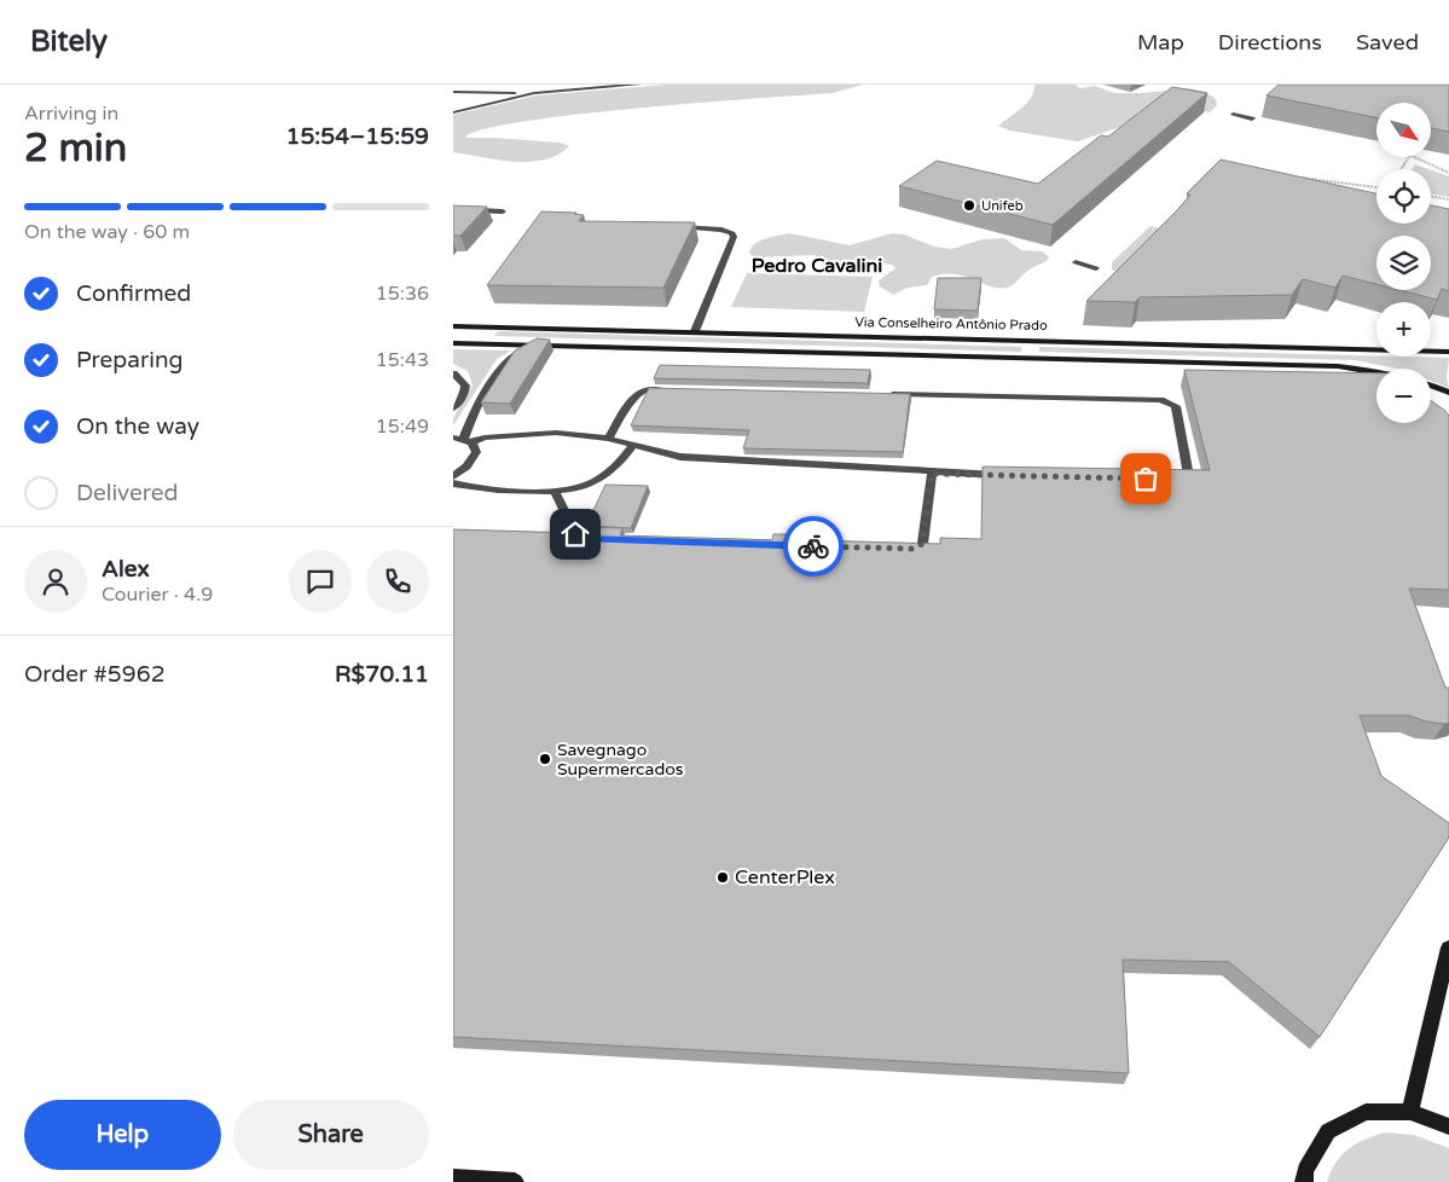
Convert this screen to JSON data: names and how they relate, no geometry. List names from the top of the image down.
{
  "streets": {
    "main road": ["Via Conselheiro Antônio Prado"]
  },
  "districts": ["Pedro Cavalini"],
  "places": ["Unifeb", "Savegnago Supermercados", "CenterPlex"],
  "north": "bottom right",
  "page": {
    "header": "Bitely",
    "nav": ["Map", "Directions", "Saved"],
    "heading": ["2 min", "Arriving in", "15:54–15:59"],
    "panel": [
      "Alex",
      "Courier · 4.9",
      "Order #5962",
      "R$70.11"
    ],
    "map_buttons": ["+", "−"],
    "bar": "On the way · 60 m",
    "list": [
      ["Confirmed", "15:36"],
      ["Preparing", "15:43"],
      ["On the way", "15:49"],
      "Delivered"
    ],
    "buttons": ["Help", "Share"]
  }
}
